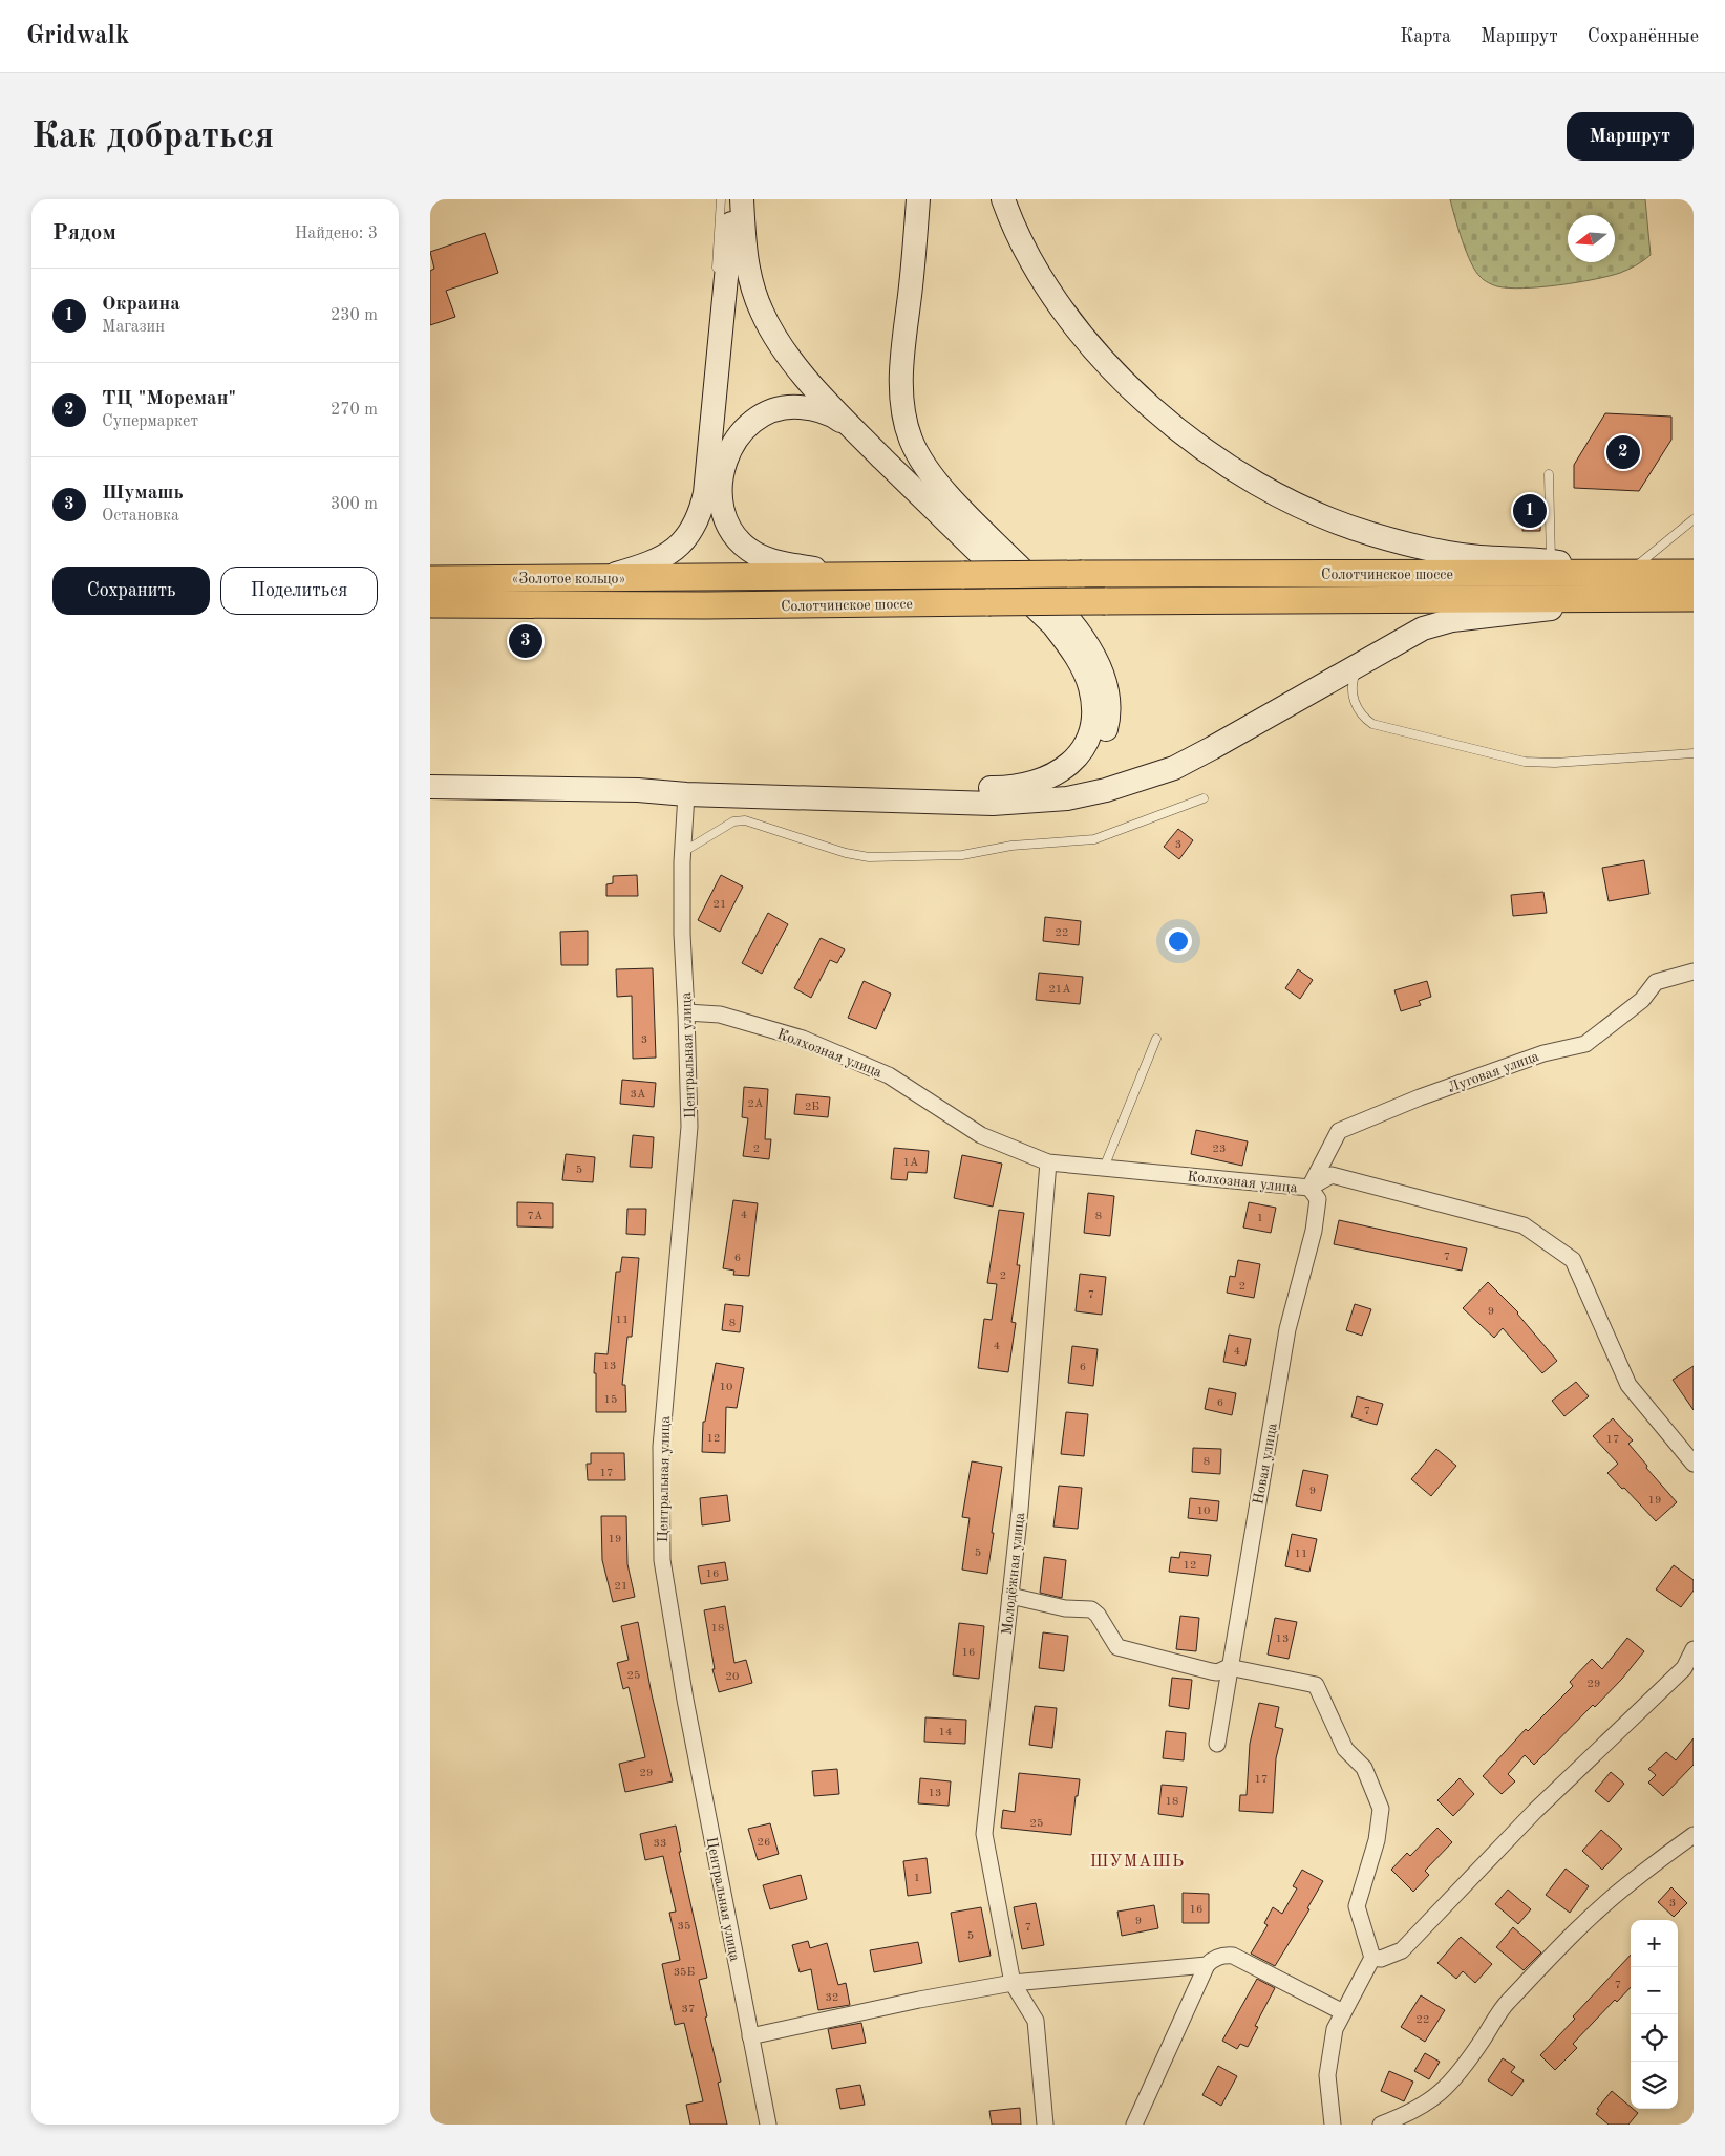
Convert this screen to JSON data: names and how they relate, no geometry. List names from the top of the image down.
{
  "streets": {
    "main road": ["Солотчинское шоссе", "«Золотое кольцо»"],
    "street": [
      "Колхозная улица",
      "Центральная улица",
      "Луговая улица",
      "Новая улица",
      "Молодёжная улица"
    ]
  },
  "crossings": [
    ["Солотчинское шоссе", "«Золотое кольцо»"],
    ["Колхозная улица", "Центральная улица"],
    ["Колхозная улица", "Луговая улица"],
    ["Колхозная улица", "Новая улица"],
    ["Колхозная улица", "Молодёжная улица"],
    ["Луговая улица", "Новая улица"]
  ],
  "districts": ["ШУМАШЬ"],
  "house_numbers": [
    "3",
    "21",
    "22",
    "21А",
    "3",
    "3А",
    "2А",
    "2Б",
    "2",
    "23",
    "1А",
    "5",
    "4",
    "7А",
    "8",
    "1",
    "7",
    "6",
    "2",
    "2",
    "7",
    "9",
    "11",
    "8",
    "4",
    "4",
    "13",
    "6",
    "10",
    "15",
    "6",
    "7",
    "12",
    "17",
    "8",
    "17",
    "9",
    "19",
    "10",
    "19",
    "5",
    "11",
    "12",
    "16",
    "21",
    "18",
    "13",
    "16",
    "25",
    "20",
    "29",
    "14",
    "29",
    "17",
    "13",
    "18",
    "25",
    "26",
    "33",
    "1",
    "3",
    "16",
    "9",
    "35",
    "7",
    "5",
    "35Б",
    "7",
    "32",
    "37",
    "22"
  ],
  "north": "left",
  "page": {
    "header": "Gridwalk",
    "nav": ["Карта", "Маршрут", "Сохранённые"],
    "buttons": [
      "Маршрут",
      ["Сохранить", "Поделиться"]
    ],
    "title": "Как добраться",
    "heading": ["Рядом", "Найдено: 3"],
    "list": [
      {
        "mark": "1",
        "name": "Окраина",
        "note": "Магазин",
        "value": "230 m"
      },
      {
        "mark": "2",
        "name": "ТЦ \"Мореман\"",
        "note": "Супермаркет",
        "value": "270 m"
      },
      {
        "mark": "3",
        "name": "Шумашь",
        "note": "Остановка",
        "value": "300 m"
      }
    ],
    "pins": ["2", "1", "3"],
    "map_buttons": ["+", "−"]
  }
}
